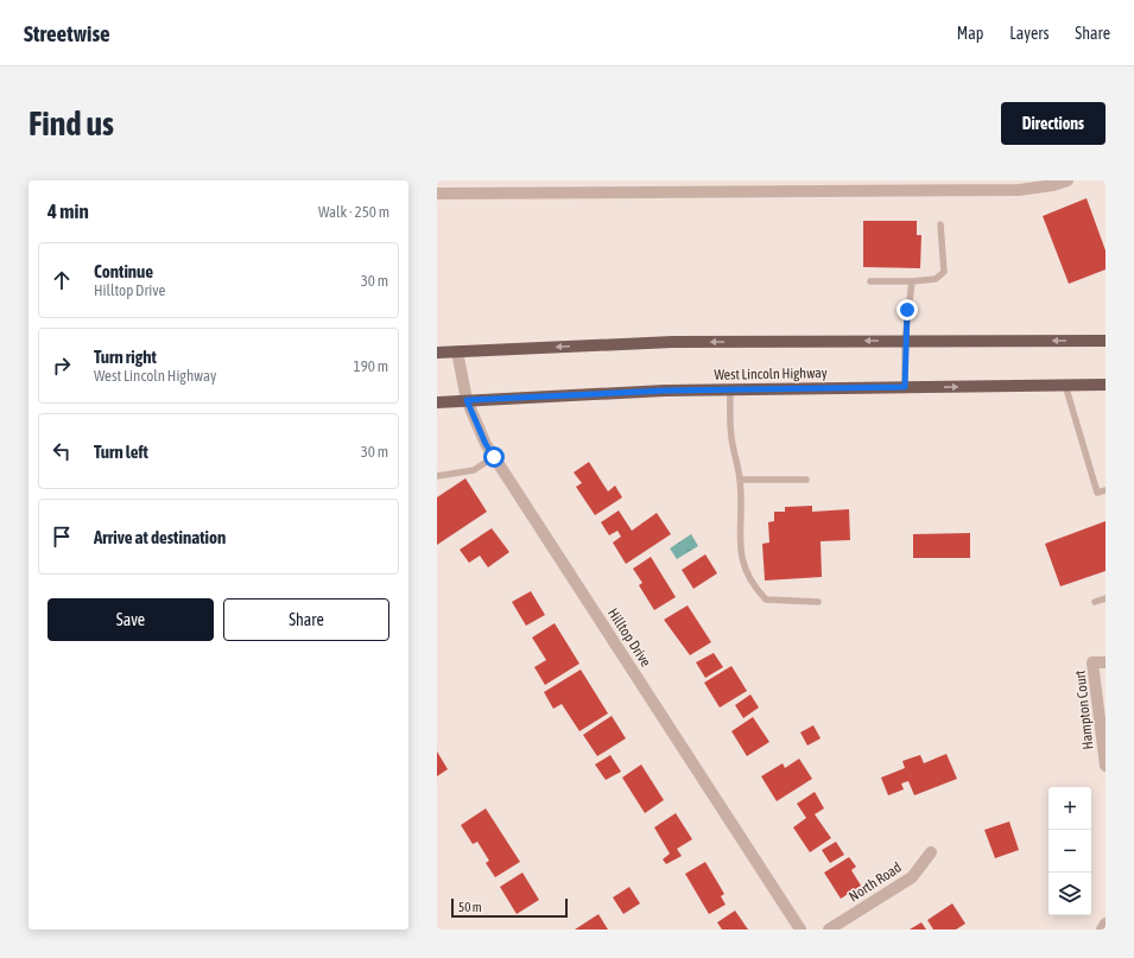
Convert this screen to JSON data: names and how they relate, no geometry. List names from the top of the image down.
{
  "streets": {
    "main road": ["West Lincoln Highway"],
    "street": ["Hilltop Drive", "Hampton Court", "North Road"]
  },
  "crossings": [
    ["West Lincoln Highway", "Hilltop Drive"]
  ],
  "scale_bar": "50 m",
  "page": {
    "header": "Streetwise",
    "nav": ["Map", "Layers", "Share"],
    "buttons": [
      "Directions",
      ["Save", "Share"]
    ],
    "title": "Find us",
    "heading": ["4 min", "Walk · 250 m"],
    "list": [
      ["Continue", "Hilltop Drive", "30 m"],
      ["Turn right", "West Lincoln Highway", "190 m"],
      ["Turn left", "30 m"],
      "Arrive at destination"
    ],
    "map_buttons": ["+", "−"],
    "scale": "50 m"
  }
}
